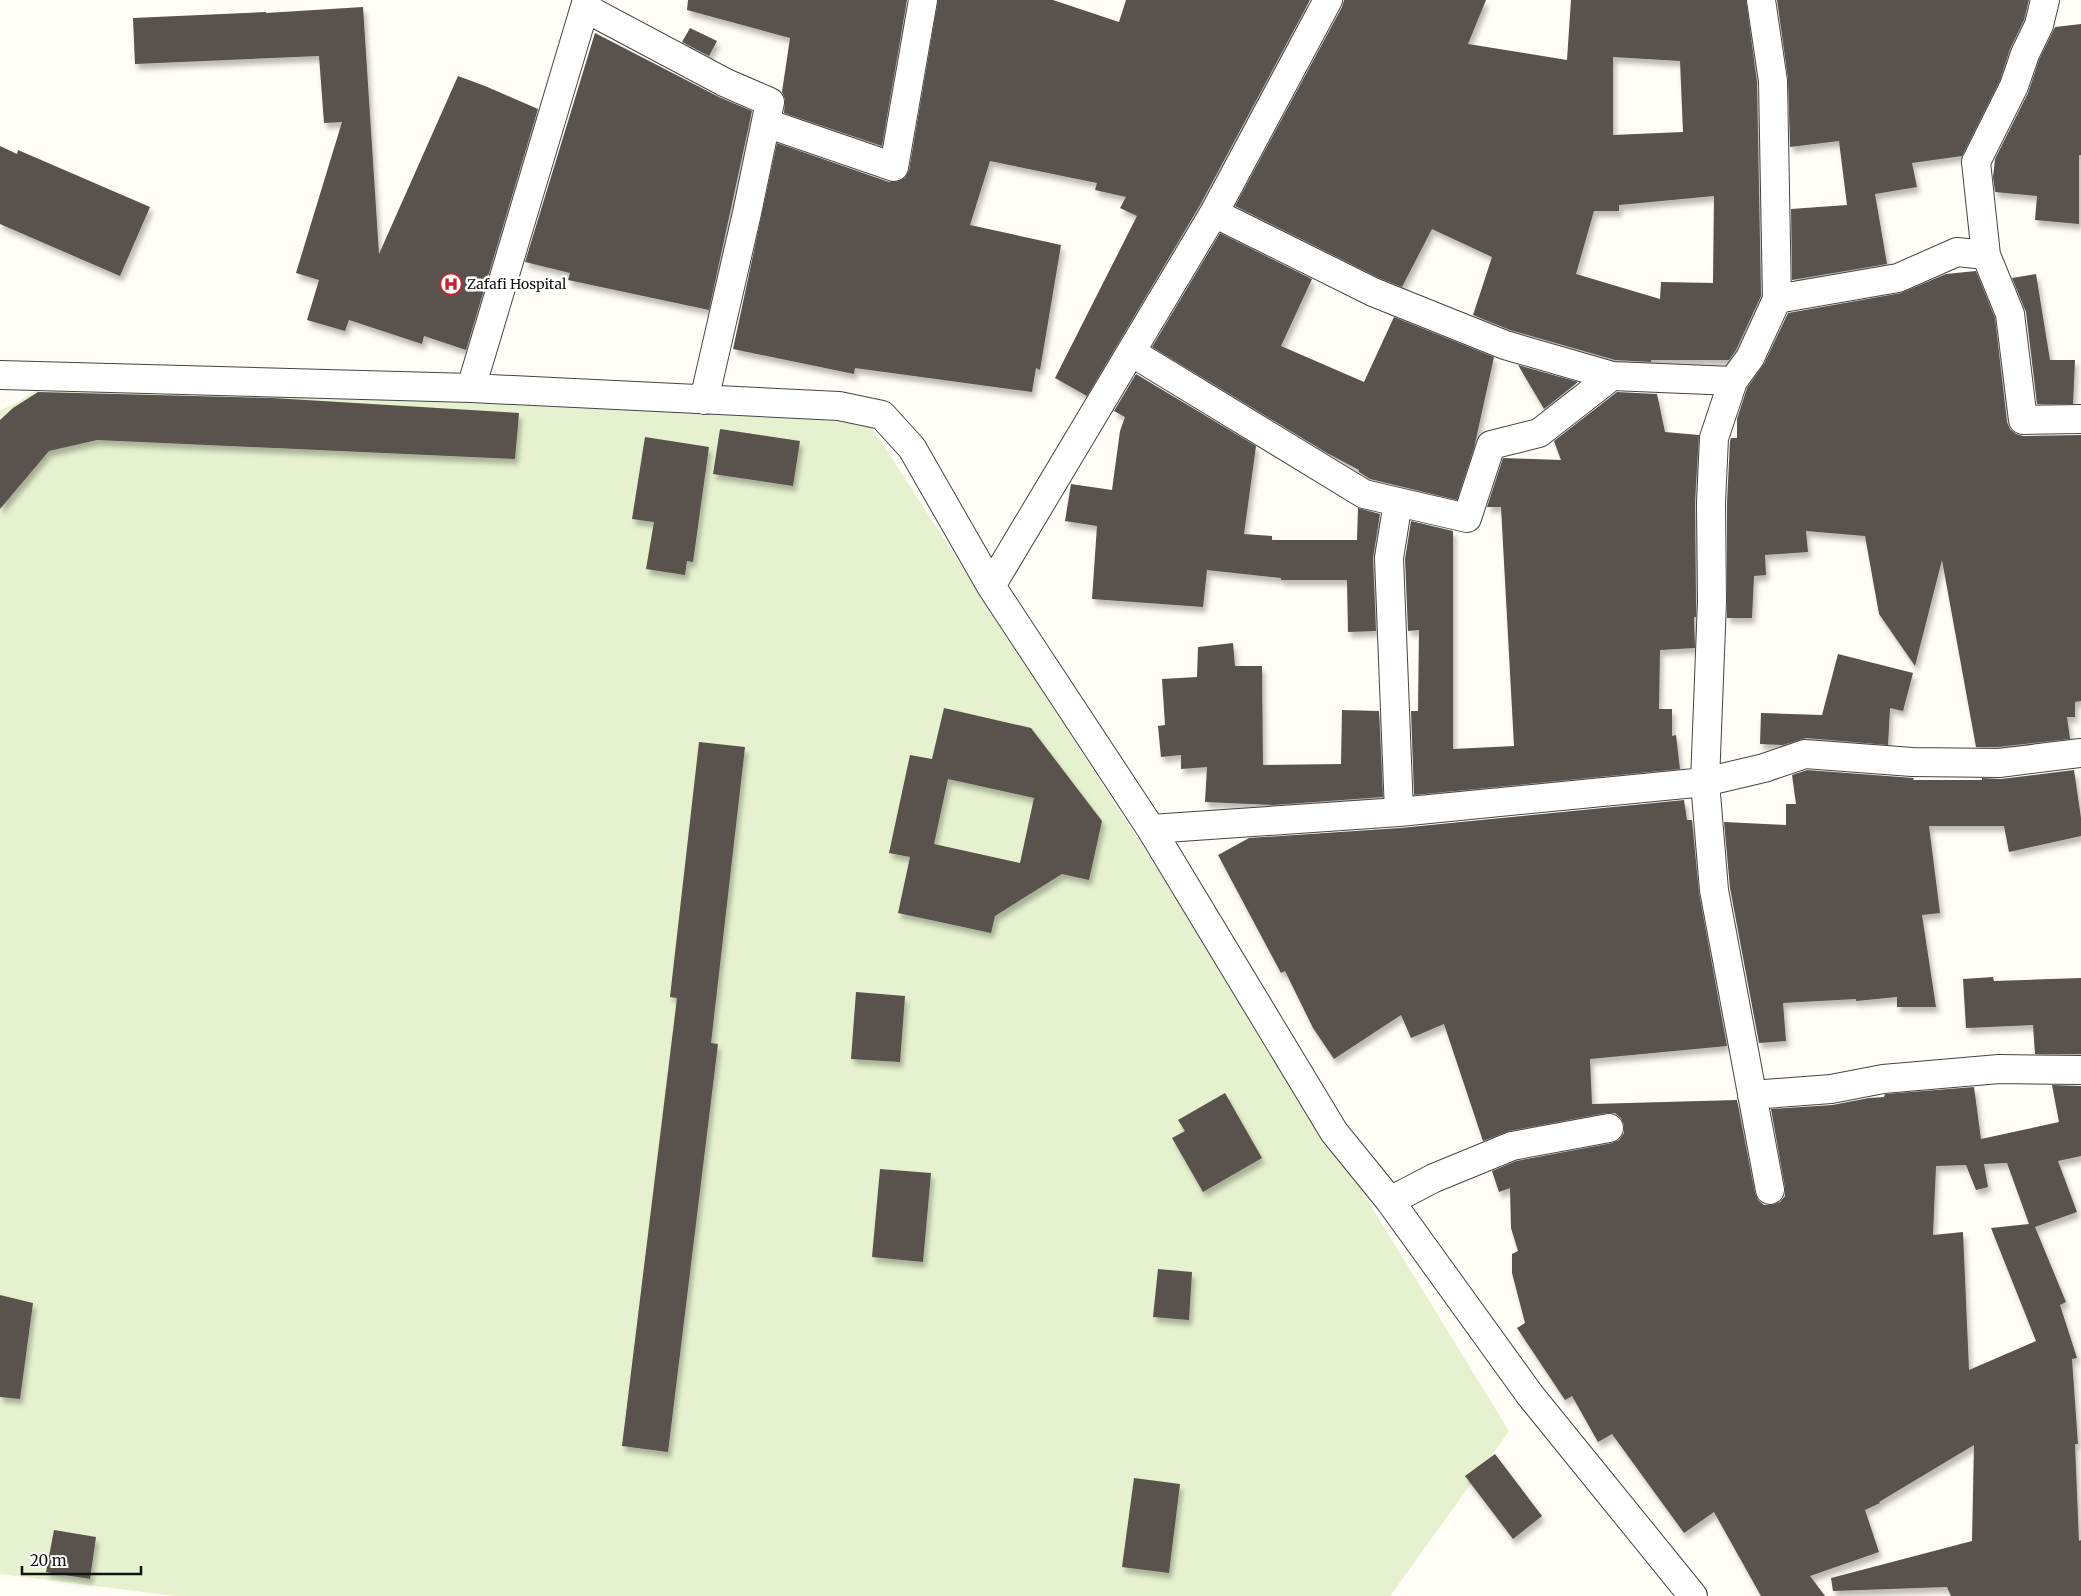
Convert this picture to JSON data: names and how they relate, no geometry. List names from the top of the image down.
{
  "places": {
    "hospital": ["Zafafi Hospital"]
  },
  "scale_bar": "20 m"
}
